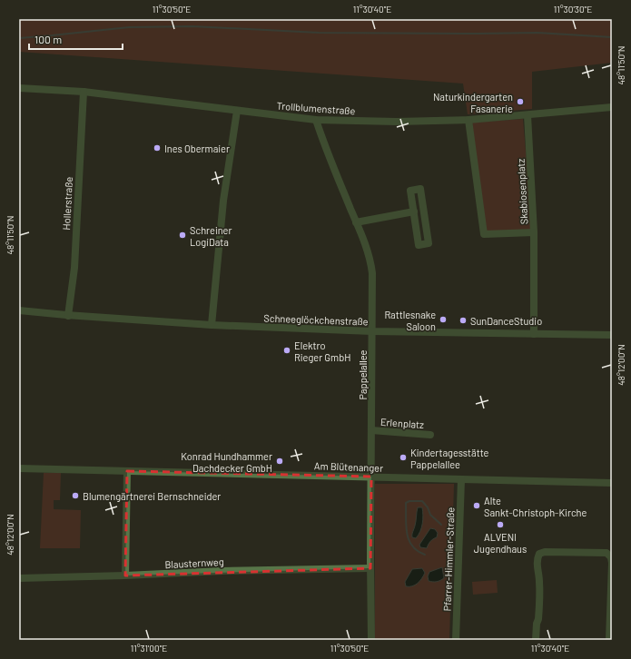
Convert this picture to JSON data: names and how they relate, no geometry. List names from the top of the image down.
{
  "streets": {
    "street": [
      "Trollblumenstraße",
      "Skabiosenplatz",
      "Hollerstraße",
      "Schneeglöckchenstraße",
      "Pappelallee",
      "Erlenplatz",
      "Am Blütenanger",
      "Pfarrer-Himmler-Straße",
      "Blausternweg"
    ]
  },
  "crossings": [
    ["Trollblumenstraße", "Skabiosenplatz"],
    ["Trollblumenstraße", "Hollerstraße"],
    ["Trollblumenstraße", "Pappelallee"],
    ["Hollerstraße", "Schneeglöckchenstraße"],
    ["Schneeglöckchenstraße", "Pappelallee"],
    ["Pappelallee", "Erlenplatz"],
    ["Pappelallee", "Am Blütenanger"],
    ["Pappelallee", "Blausternweg"],
    ["Am Blütenanger", "Pfarrer-Himmler-Straße"]
  ],
  "places": [
    "Naturkindergarten Fasanerie",
    "Ines Obermaier",
    "Schreiner LogiData",
    "Rattlesnake Saloon",
    "SunDanceStudio",
    "Elektro Rieger GmbH",
    "Kindertagesstätte Pappelallee",
    "Konrad Hundhammer Dachdecker GmbH",
    "Blumengärtnerei Bernschneider",
    "Alte Sankt-Christoph-Kirche",
    "ALVENI Jugendhaus"
  ],
  "scale_bar": "100 m",
  "coordinates": [
    "11°30'50\"E",
    "11°30'40\"E",
    "11°30'30\"E",
    "48°11'50\"N",
    "48°12'00\"N",
    "11°31'00\"E"
  ]
}
